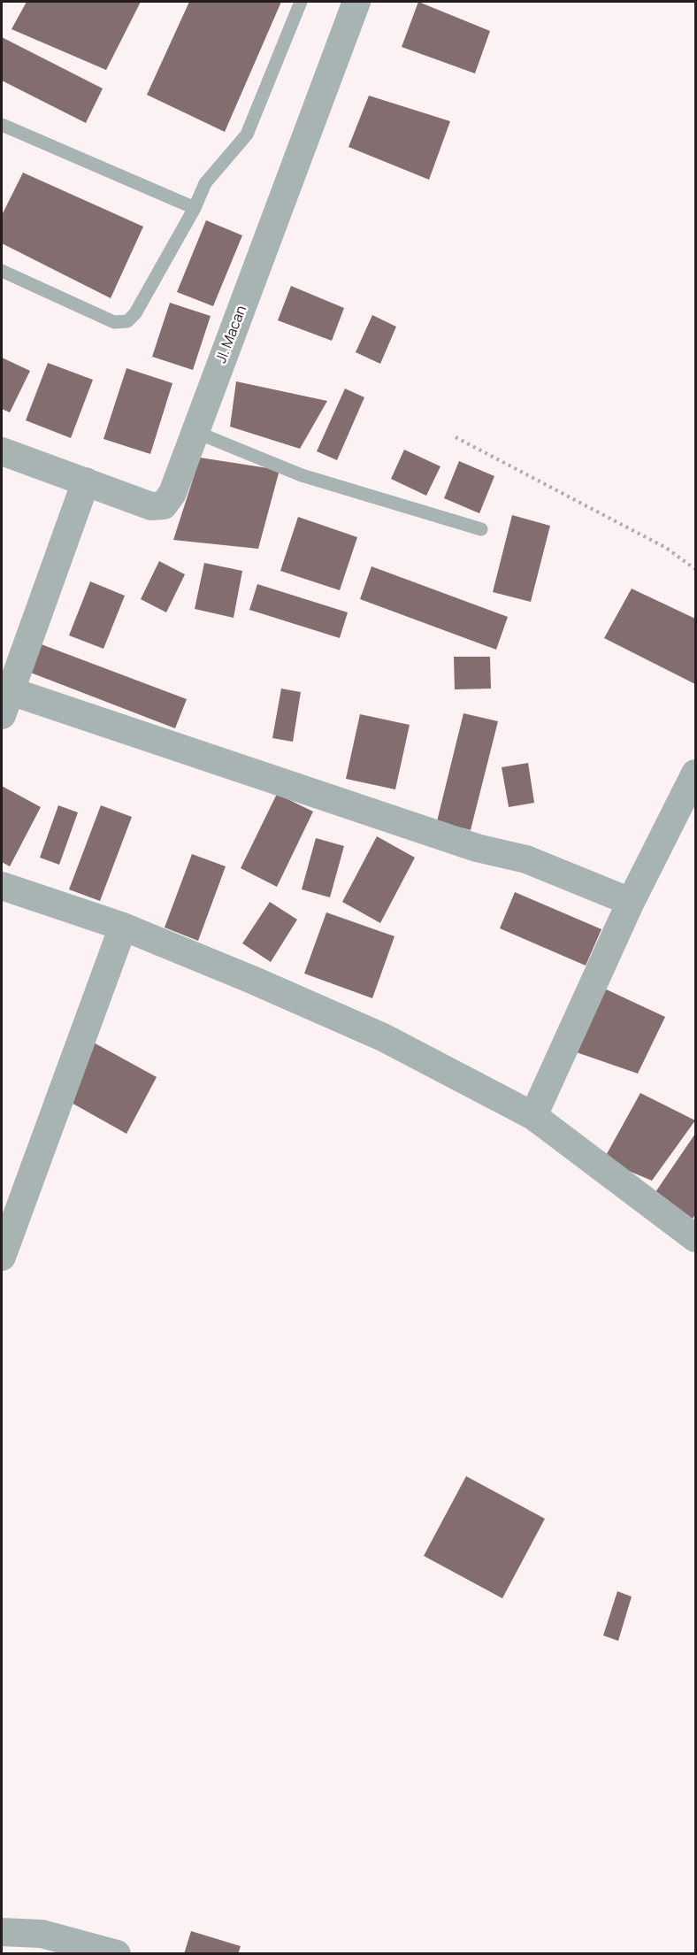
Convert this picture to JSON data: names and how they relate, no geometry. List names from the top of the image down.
{
  "streets": {
    "street": ["Jl. Macan"]
  }
}
